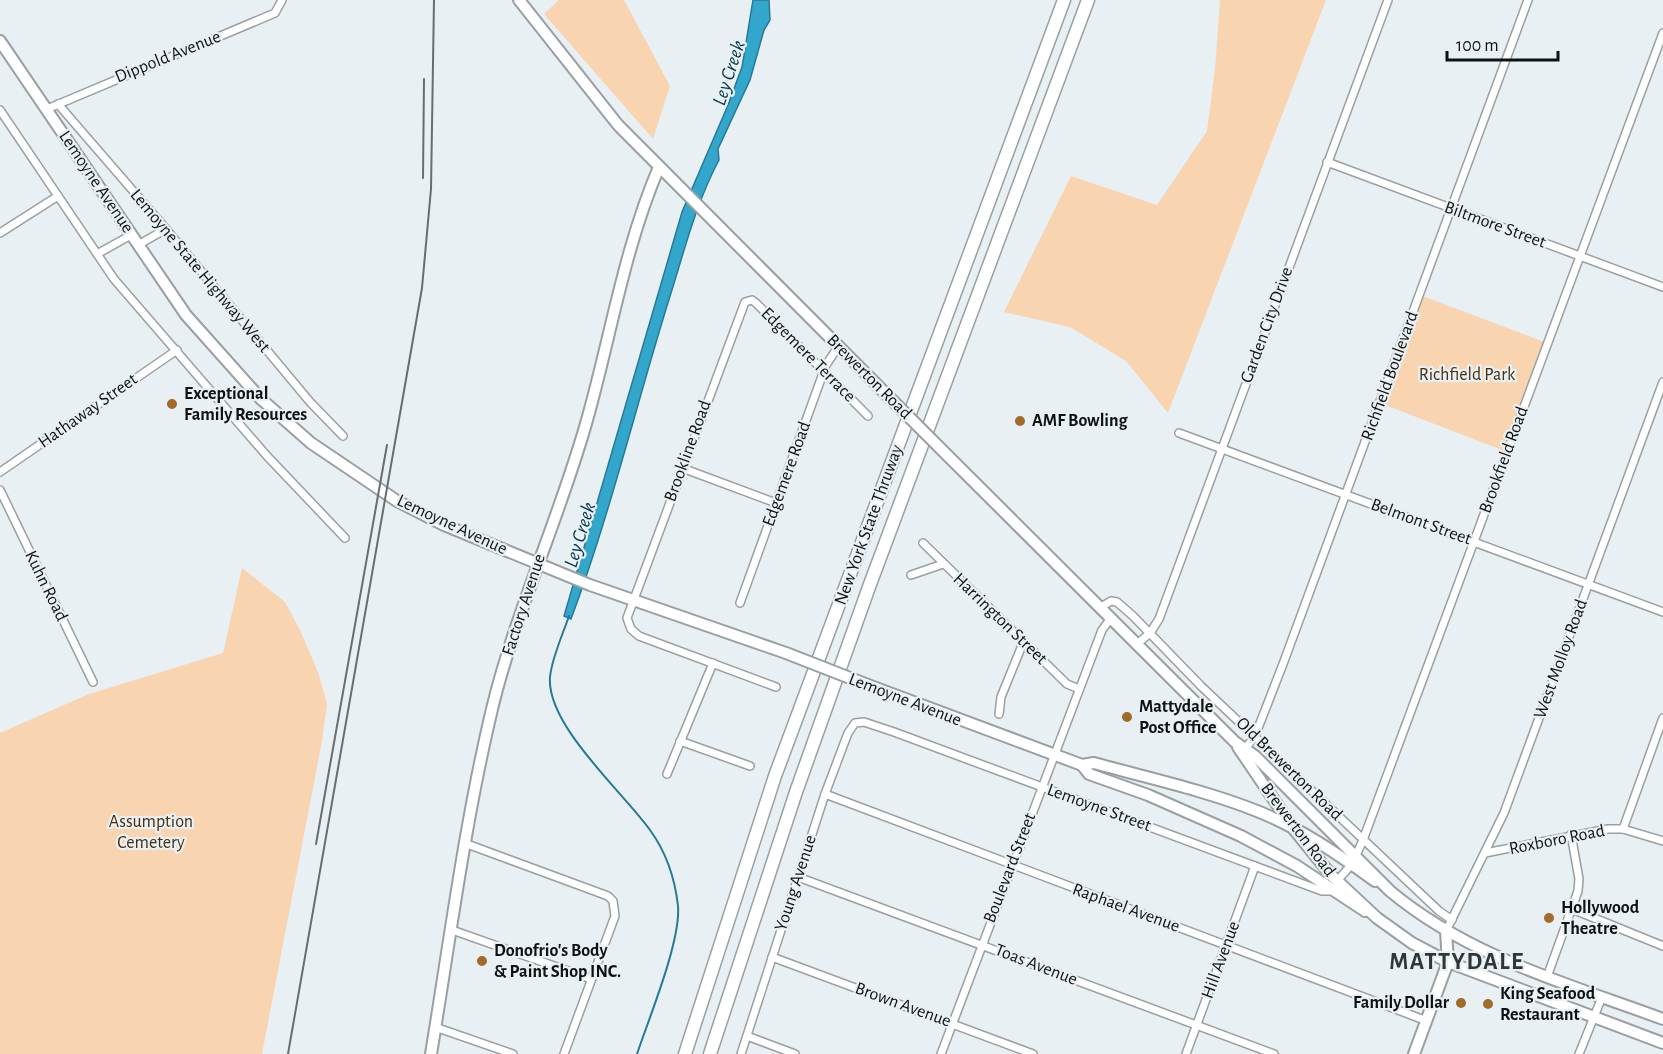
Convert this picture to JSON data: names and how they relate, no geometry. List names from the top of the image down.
{
  "streets": {
    "highway": ["New York State Thruway"],
    "street": [
      "Dippold Avenue",
      "Lemoyne Avenue",
      "Biltmore Street",
      "Lemoyne State Highway West",
      "Garden City Drive",
      "Edgemere Terrace",
      "Richfield Boulevard",
      "Brewerton Road",
      "Hathaway Street",
      "Brookline Road",
      "Brookfield Road",
      "Edgemere Road",
      "Belmont Street",
      "Kuhn Road",
      "Factory Avenue",
      "Harrington Street",
      "West Molloy Road",
      "Old Brewerton Road",
      "Lemoyne Street",
      "Roxboro Road",
      "Boulevard Street",
      "Young Avenue",
      "Raphael Avenue",
      "Hill Avenue",
      "Toas Avenue",
      "Brown Avenue"
    ]
  },
  "crossings": [
    ["Dippold Avenue", "Lemoyne Avenue"],
    ["Dippold Avenue", "Lemoyne State Highway West"],
    ["Lemoyne Avenue", "Brewerton Road"],
    ["Lemoyne Avenue", "Brookline Road"],
    ["Lemoyne Avenue", "Brookfield Road"],
    ["Lemoyne Avenue", "Factory Avenue"],
    ["Lemoyne Avenue", "Lemoyne Street"],
    ["Lemoyne Avenue", "Boulevard Street"],
    ["Biltmore Street", "Garden City Drive"],
    ["Biltmore Street", "Richfield Boulevard"],
    ["Biltmore Street", "Brookfield Road"],
    ["Garden City Drive", "Brewerton Road"],
    ["Garden City Drive", "Belmont Street"],
    ["Garden City Drive", "Old Brewerton Road"],
    ["Edgemere Terrace", "Brookline Road"],
    ["Edgemere Terrace", "Edgemere Road"],
    ["Richfield Boulevard", "Brewerton Road"],
    ["Richfield Boulevard", "Belmont Street"],
    ["Richfield Boulevard", "Old Brewerton Road"],
    ["Brewerton Road", "Brookfield Road"],
    ["Brewerton Road", "Edgemere Road"],
    ["Brewerton Road", "Factory Avenue"],
    ["Brewerton Road", "West Molloy Road"],
    ["Brewerton Road", "Old Brewerton Road"],
    ["Brewerton Road", "Lemoyne Street"],
    ["Brewerton Road", "Boulevard Street"],
    ["Brookfield Road", "Belmont Street"],
    ["Brookfield Road", "Old Brewerton Road"],
    ["Brookfield Road", "Lemoyne Street"],
    ["Belmont Street", "West Molloy Road"],
    ["Harrington Street", "Boulevard Street"],
    ["West Molloy Road", "Old Brewerton Road"],
    ["West Molloy Road", "Roxboro Road"],
    ["Lemoyne Street", "Boulevard Street"],
    ["Lemoyne Street", "Young Avenue"],
    ["Lemoyne Street", "Hill Avenue"],
    ["Boulevard Street", "Raphael Avenue"],
    ["Boulevard Street", "Toas Avenue"],
    ["Boulevard Street", "Brown Avenue"],
    ["Young Avenue", "Raphael Avenue"],
    ["Young Avenue", "Toas Avenue"],
    ["Young Avenue", "Brown Avenue"],
    ["Raphael Avenue", "Hill Avenue"],
    ["Hill Avenue", "Toas Avenue"]
  ],
  "districts": ["MATTYDALE"],
  "water": ["Ley Creek"],
  "parks": ["Richfield Park", "Assumption Cemetery"],
  "places": [
    "Exceptional Family Resources",
    "AMF Bowling",
    "Mattydale Post Office",
    "Hollywood Theatre",
    "Donofrio's Body & Paint Shop INC.",
    "Family Dollar",
    "King Seafood Restaurant"
  ],
  "scale_bar": "100 m"
}
